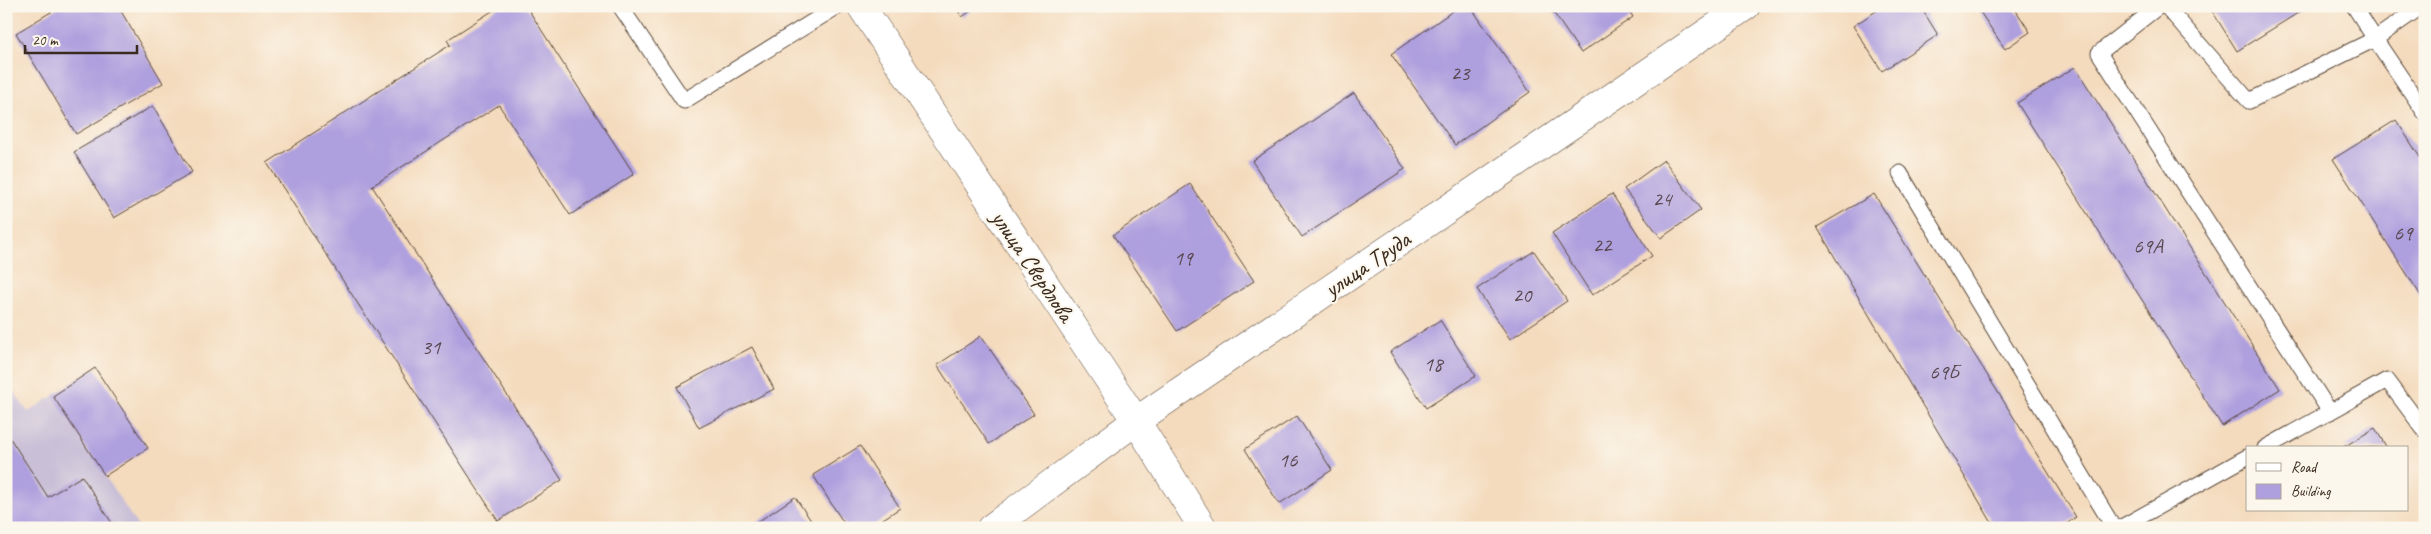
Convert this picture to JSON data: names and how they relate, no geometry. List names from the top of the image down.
{
  "streets": {
    "street": ["улица Труда", "улица Свердлова"]
  },
  "crossings": [
    ["улица Труда", "улица Свердлова"]
  ],
  "house_numbers": [
    "23",
    "24",
    "69",
    "22",
    "69А",
    "19",
    "20",
    "31",
    "18",
    "69Б",
    "16"
  ],
  "legend": ["Road", "Building"],
  "scale_bar": "20 m"
}
